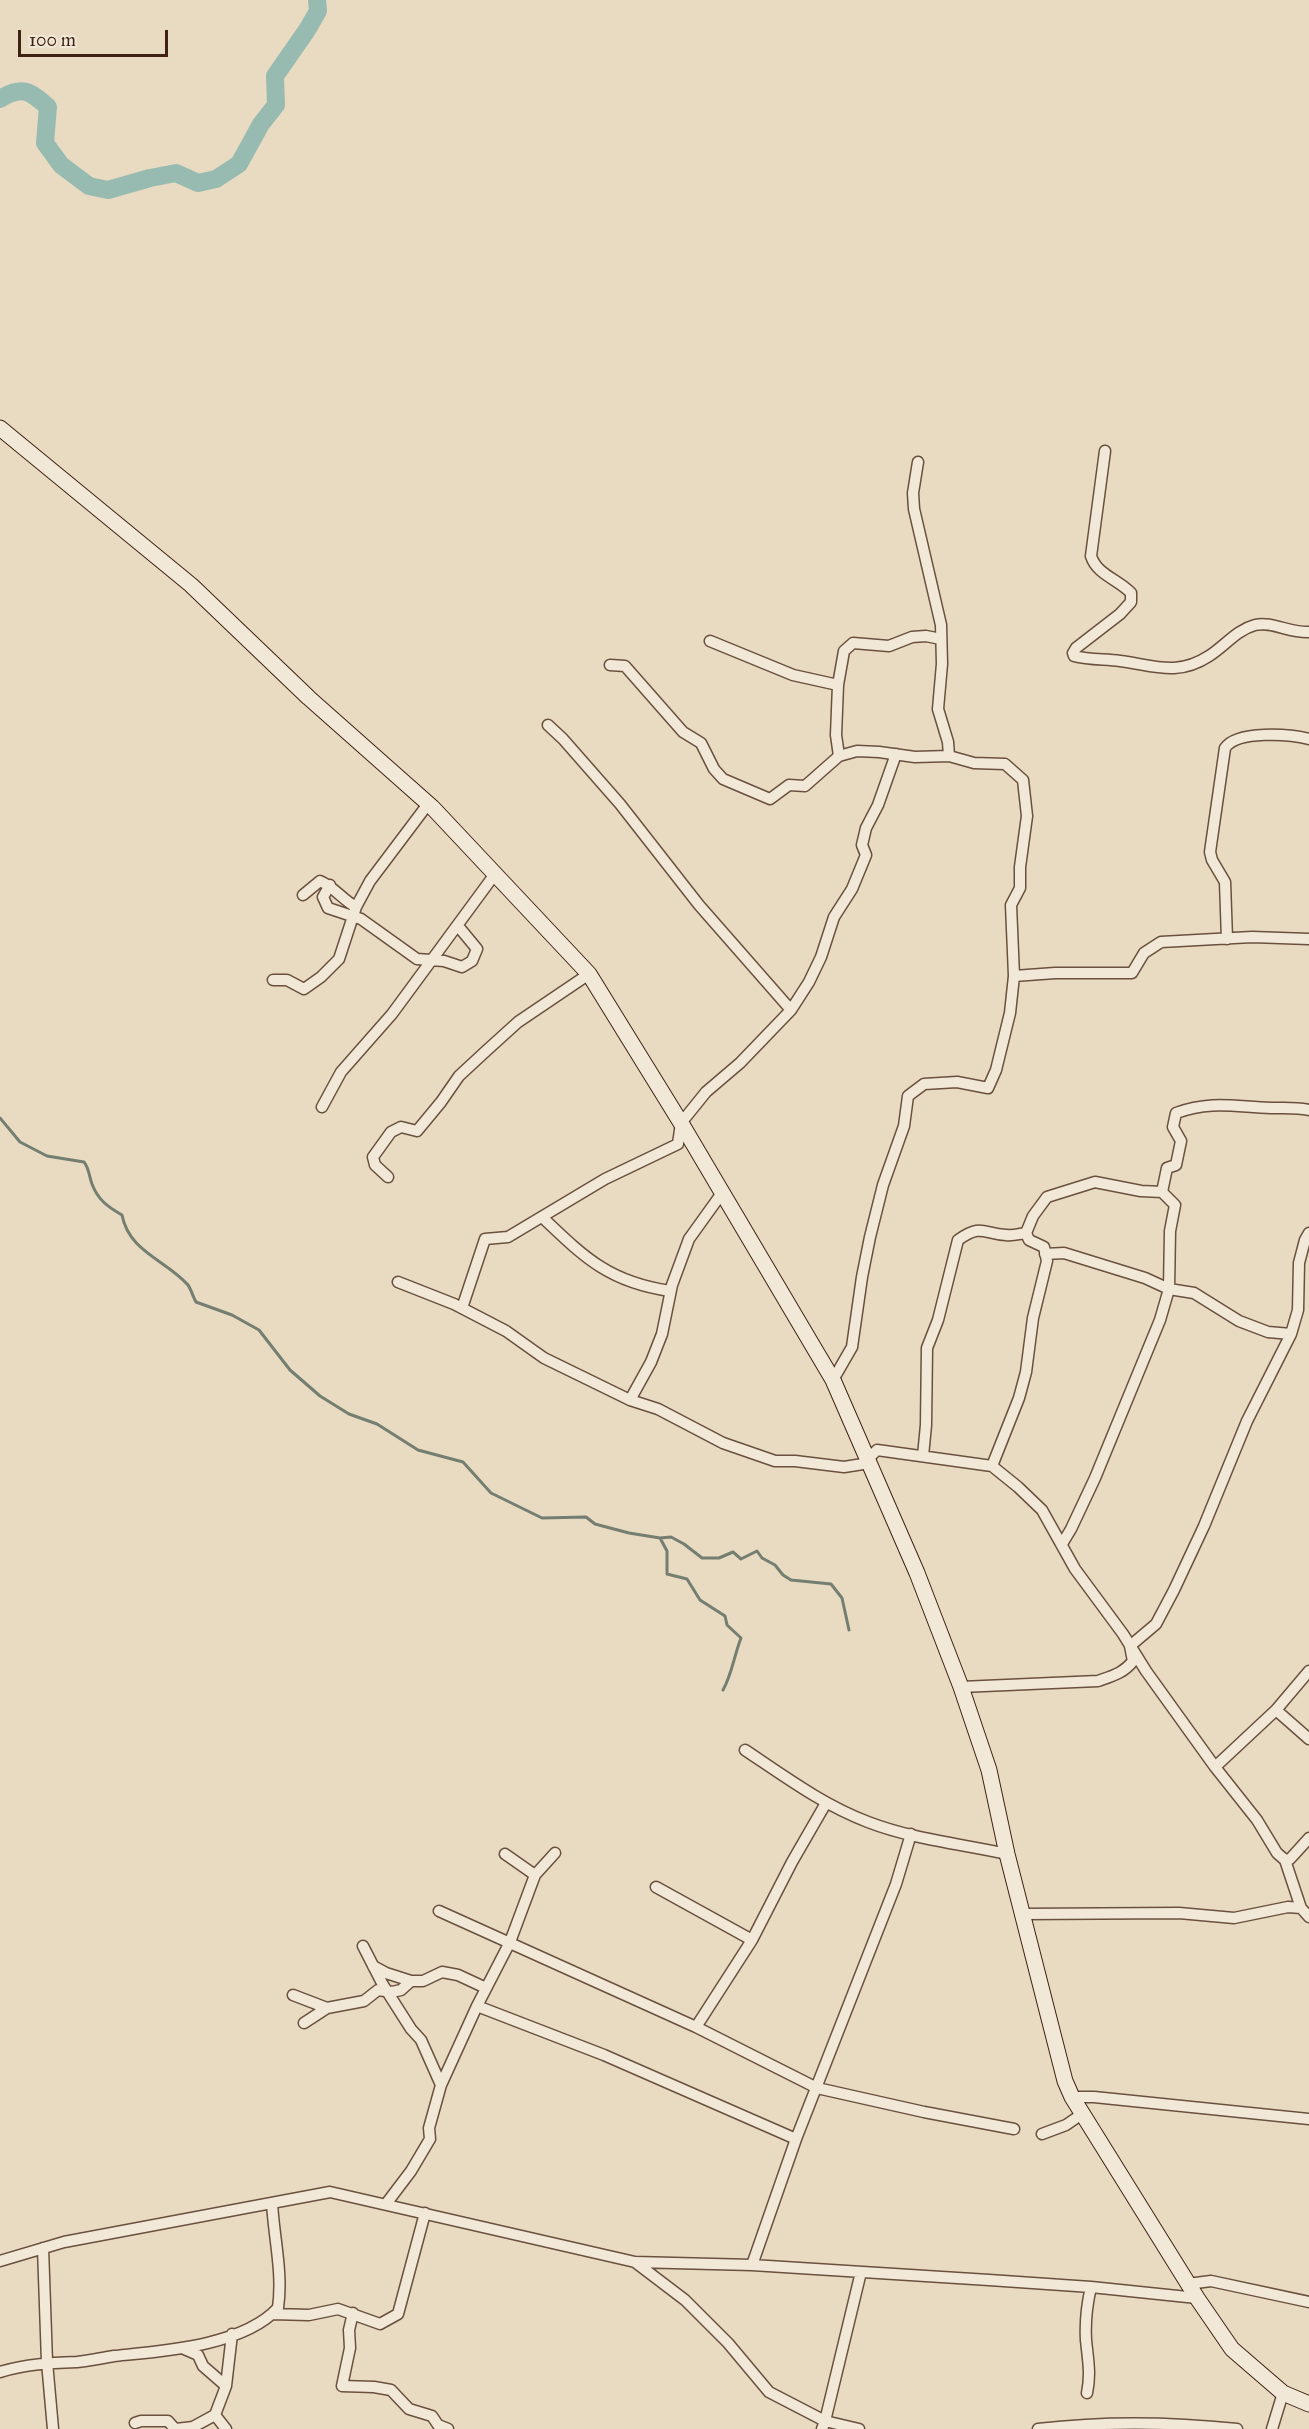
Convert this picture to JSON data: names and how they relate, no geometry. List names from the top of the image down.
{
  "scale_bar": "100 m"
}
